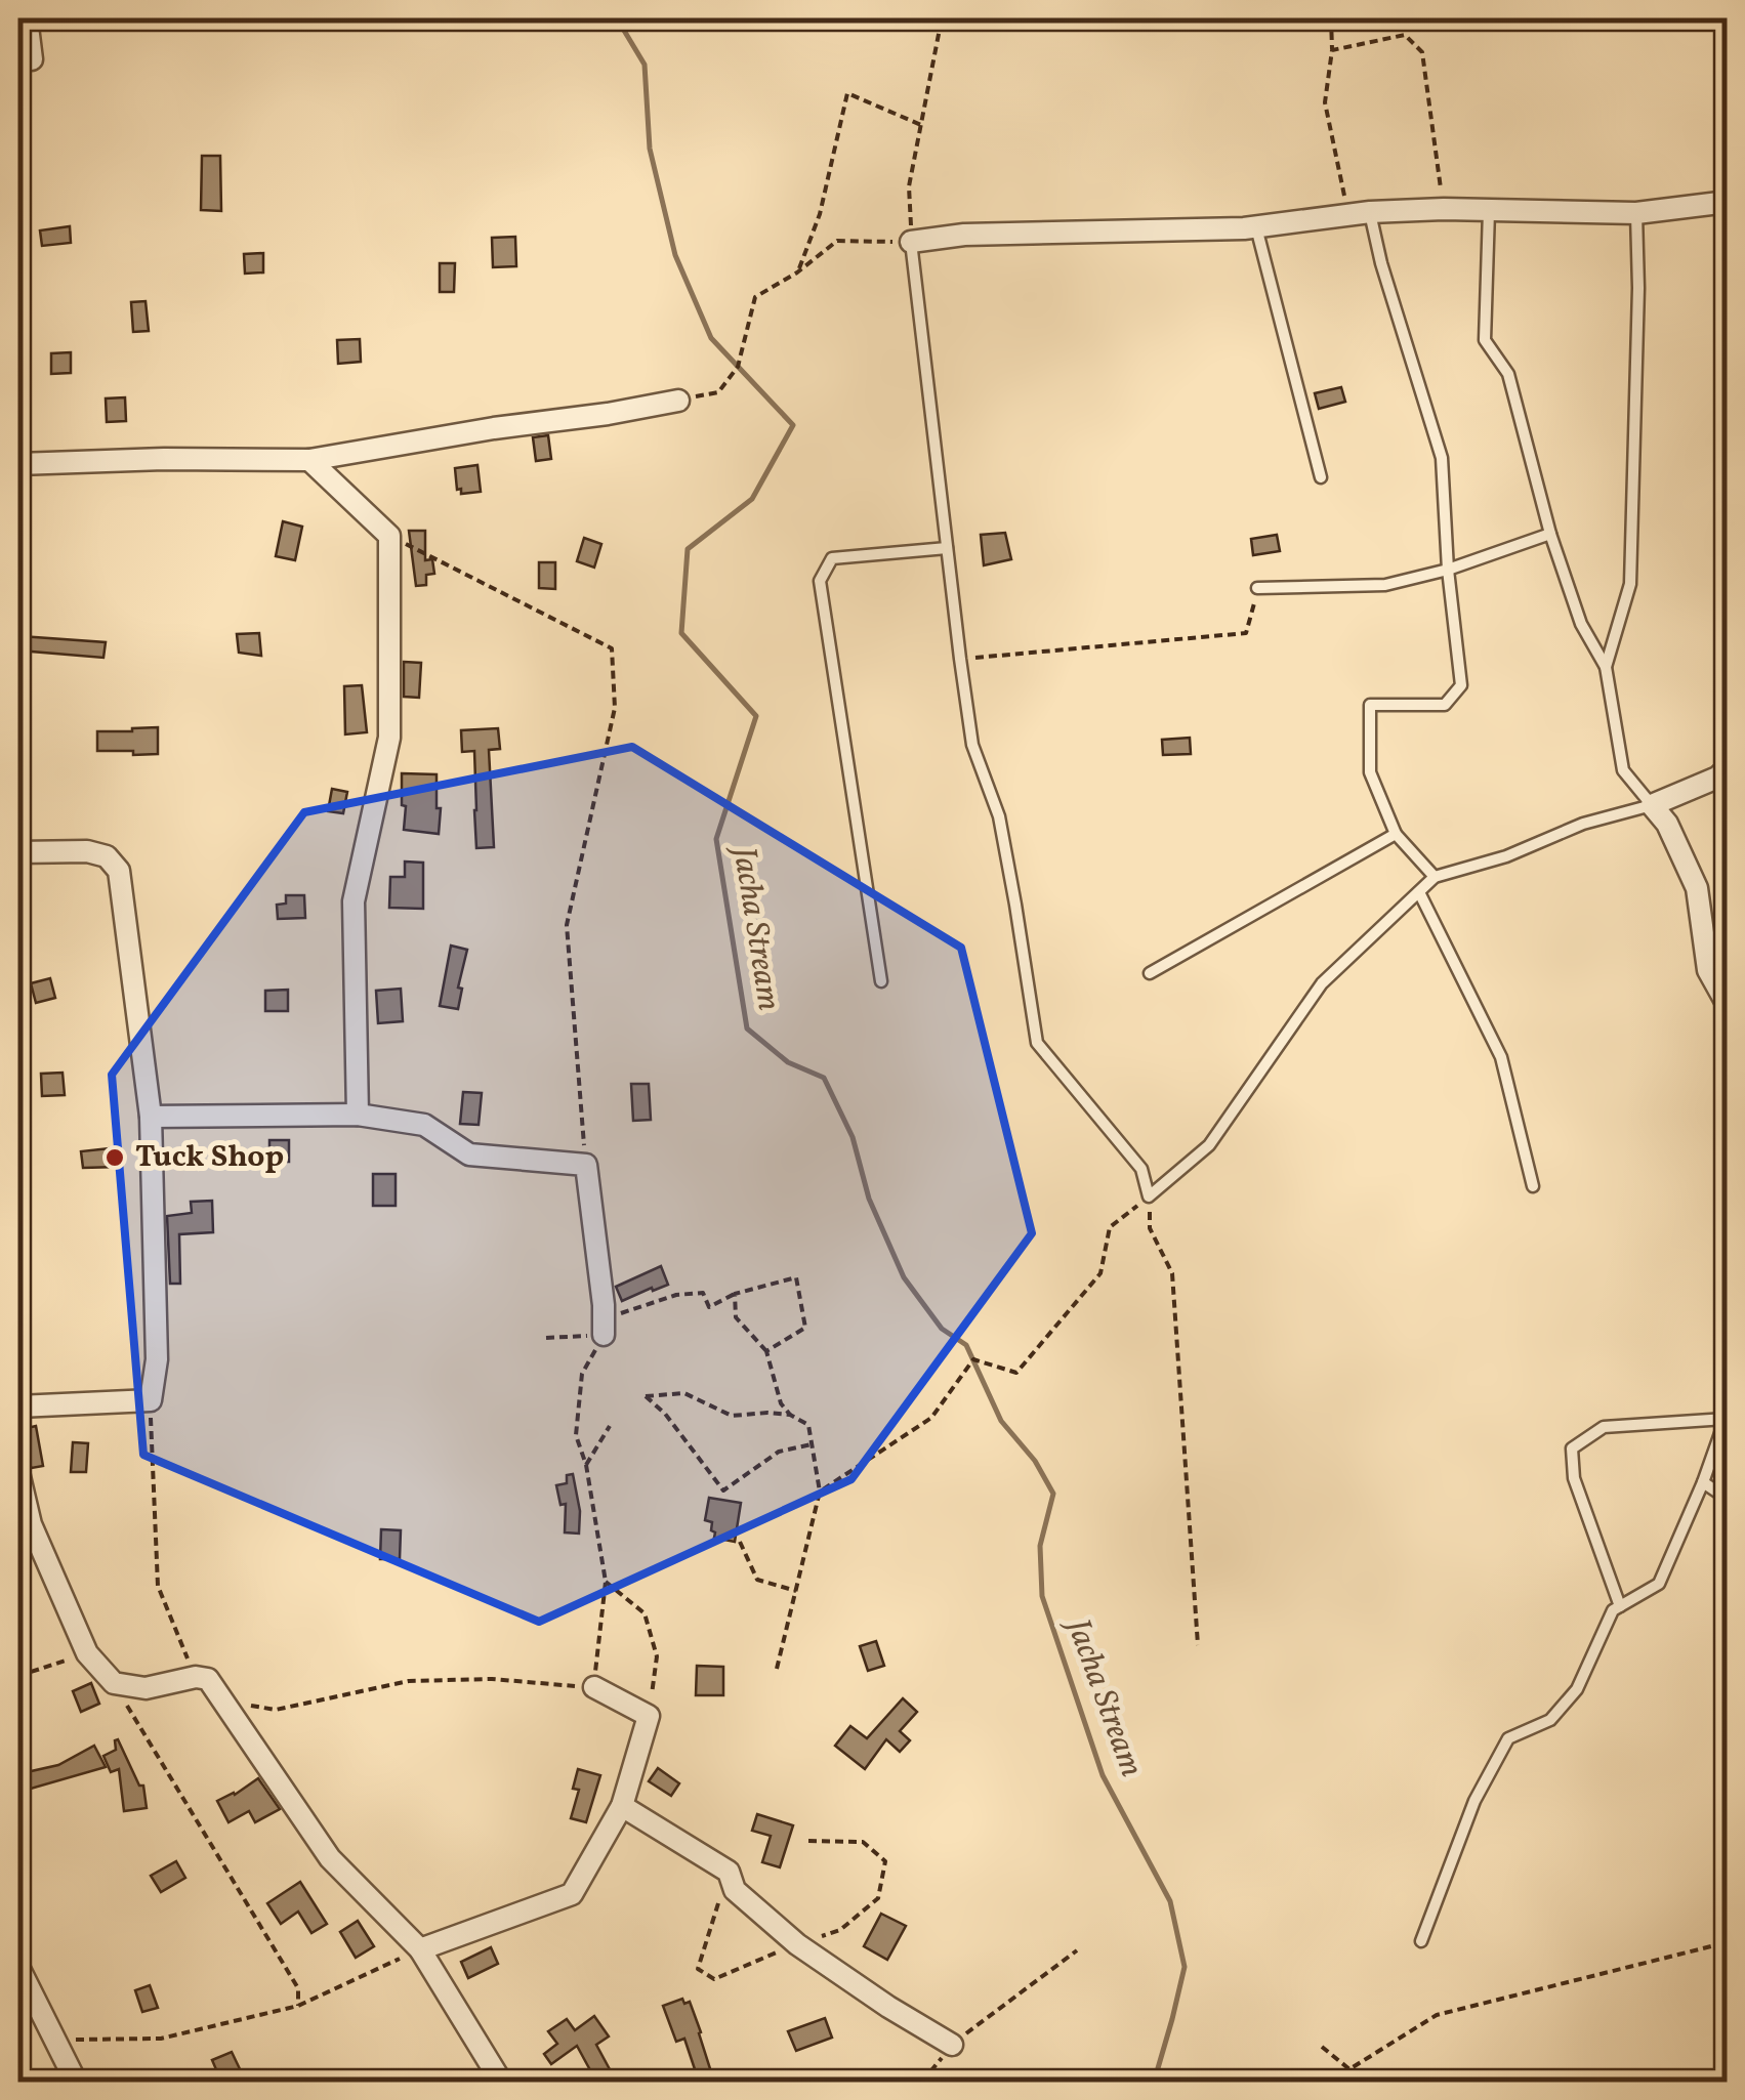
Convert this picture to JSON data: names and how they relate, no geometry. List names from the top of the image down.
{
  "water": ["Jacha Stream"],
  "places": ["Tuck Shop"]
}
